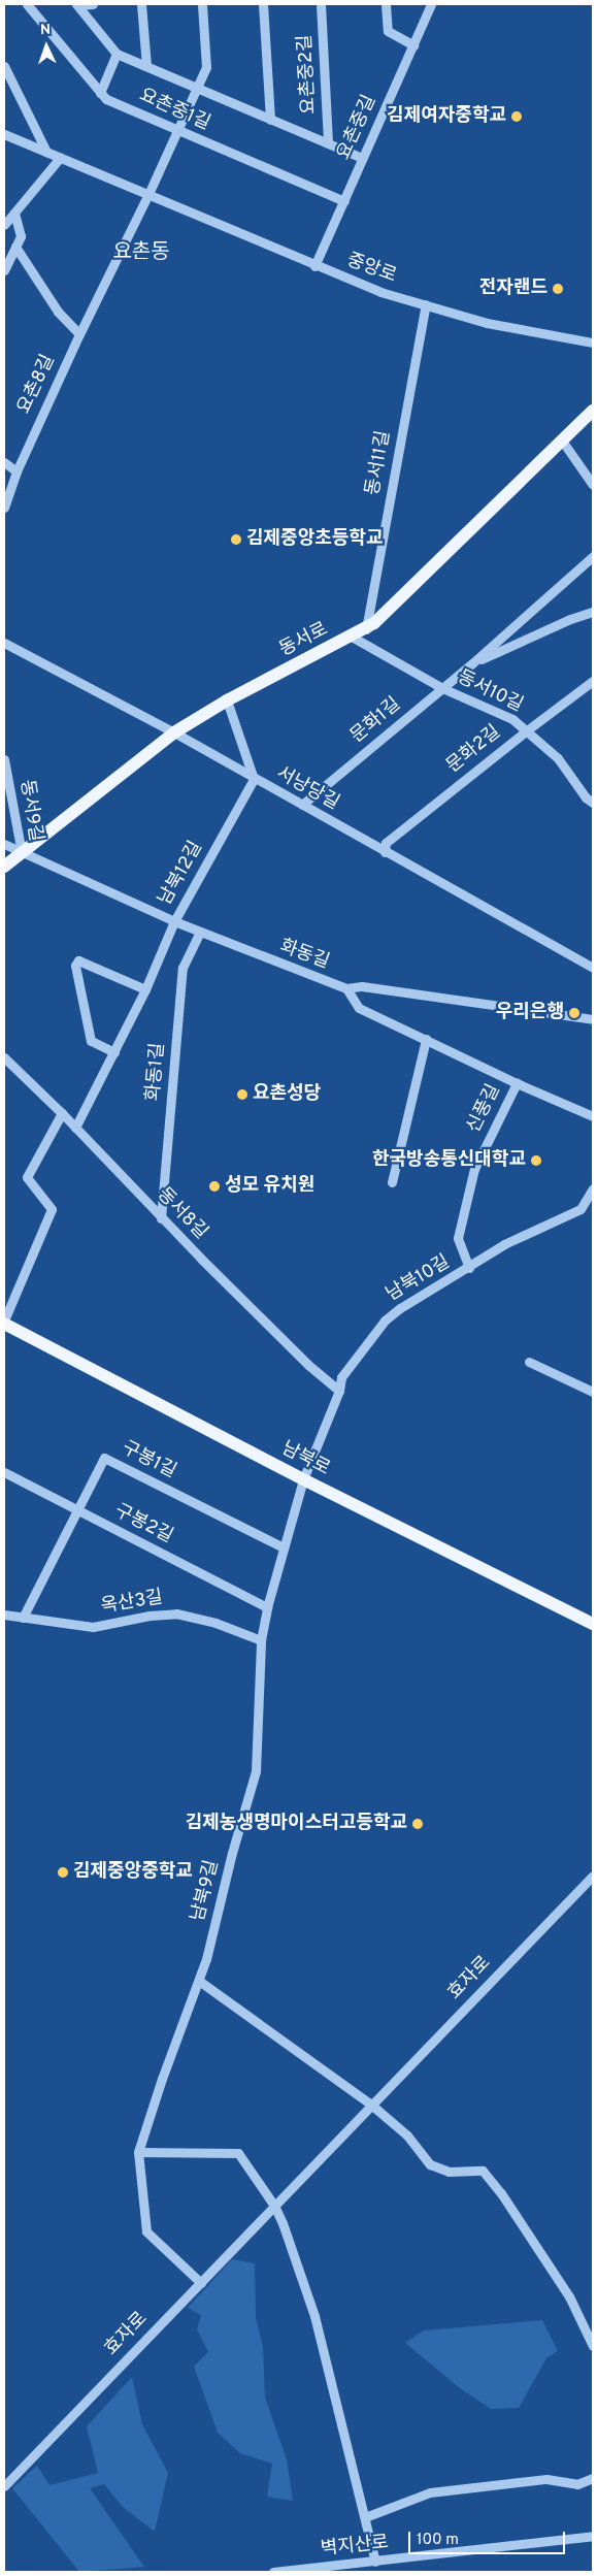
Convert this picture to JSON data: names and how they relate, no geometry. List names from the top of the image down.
{
  "streets": {
    "main road": ["동서로", "남북로"],
    "street": [
      "요촌중2길",
      "요촌중1길",
      "요촌중길",
      "중앙로",
      "요촌8길",
      "동서11길",
      "동서10길",
      "문화1길",
      "문화2길",
      "서낭당길",
      "동서9길",
      "남북12길",
      "화동길",
      "화동1길",
      "신풍길",
      "동서8길",
      "남북10길",
      "구봉1길",
      "구봉2길",
      "옥산3길",
      "남북9길",
      "효자로",
      "벽지산로"
    ]
  },
  "crossings": [
    ["요촌중2길", "요촌중길"],
    ["요촌중1길", "요촌중길"],
    ["요촌중길", "중앙로"],
    ["중앙로", "요촌8길"],
    ["중앙로", "동서11길"],
    ["동서11길", "동서로"],
    ["동서로", "동서10길"],
    ["동서로", "서낭당길"],
    ["동서로", "동서9길"],
    ["동서로", "화동길"],
    ["동서10길", "문화1길"],
    ["동서10길", "문화2길"],
    ["문화1길", "서낭당길"],
    ["문화2길", "서낭당길"],
    ["서낭당길", "남북12길"],
    ["동서9길", "화동길"],
    ["남북12길", "화동길"],
    ["남북12길", "동서8길"],
    ["화동길", "화동1길"],
    ["화동길", "신풍길"],
    ["화동1길", "동서8길"],
    ["신풍길", "남북10길"],
    ["동서8길", "남북10길"],
    ["남북10길", "남북로"],
    ["남북10길", "남북9길"],
    ["남북로", "남북9길"],
    ["구봉1길", "구봉2길"],
    ["구봉1길", "옥산3길"],
    ["구봉1길", "남북9길"],
    ["구봉2길", "남북9길"],
    ["옥산3길", "남북9길"]
  ],
  "districts": ["요촌동"],
  "places": [
    "김제여자중학교",
    "전자랜드",
    "김제중앙초등학교",
    "우리은행",
    "요촌성당",
    "한국방송통신대학교",
    "성모 유치원",
    "김제농생명마이스터고등학교",
    "김제중앙중학교"
  ],
  "scale_bar": "100 m",
  "north": "top"
}
